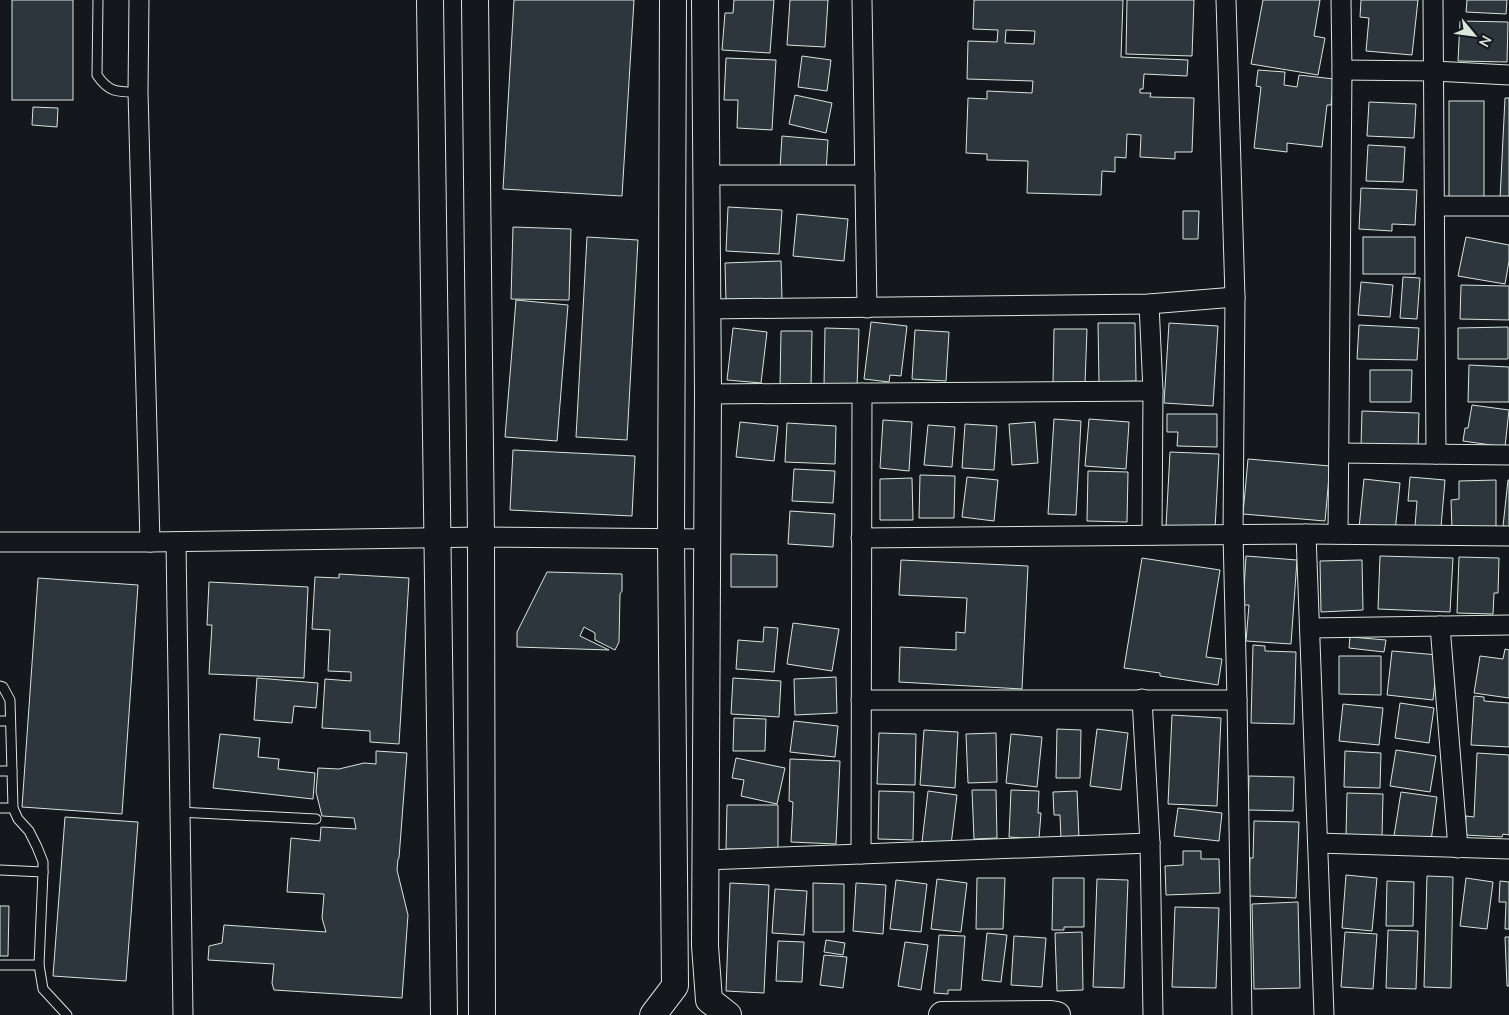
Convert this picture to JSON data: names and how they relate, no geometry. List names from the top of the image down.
{
  "north": "bottom right"
}
